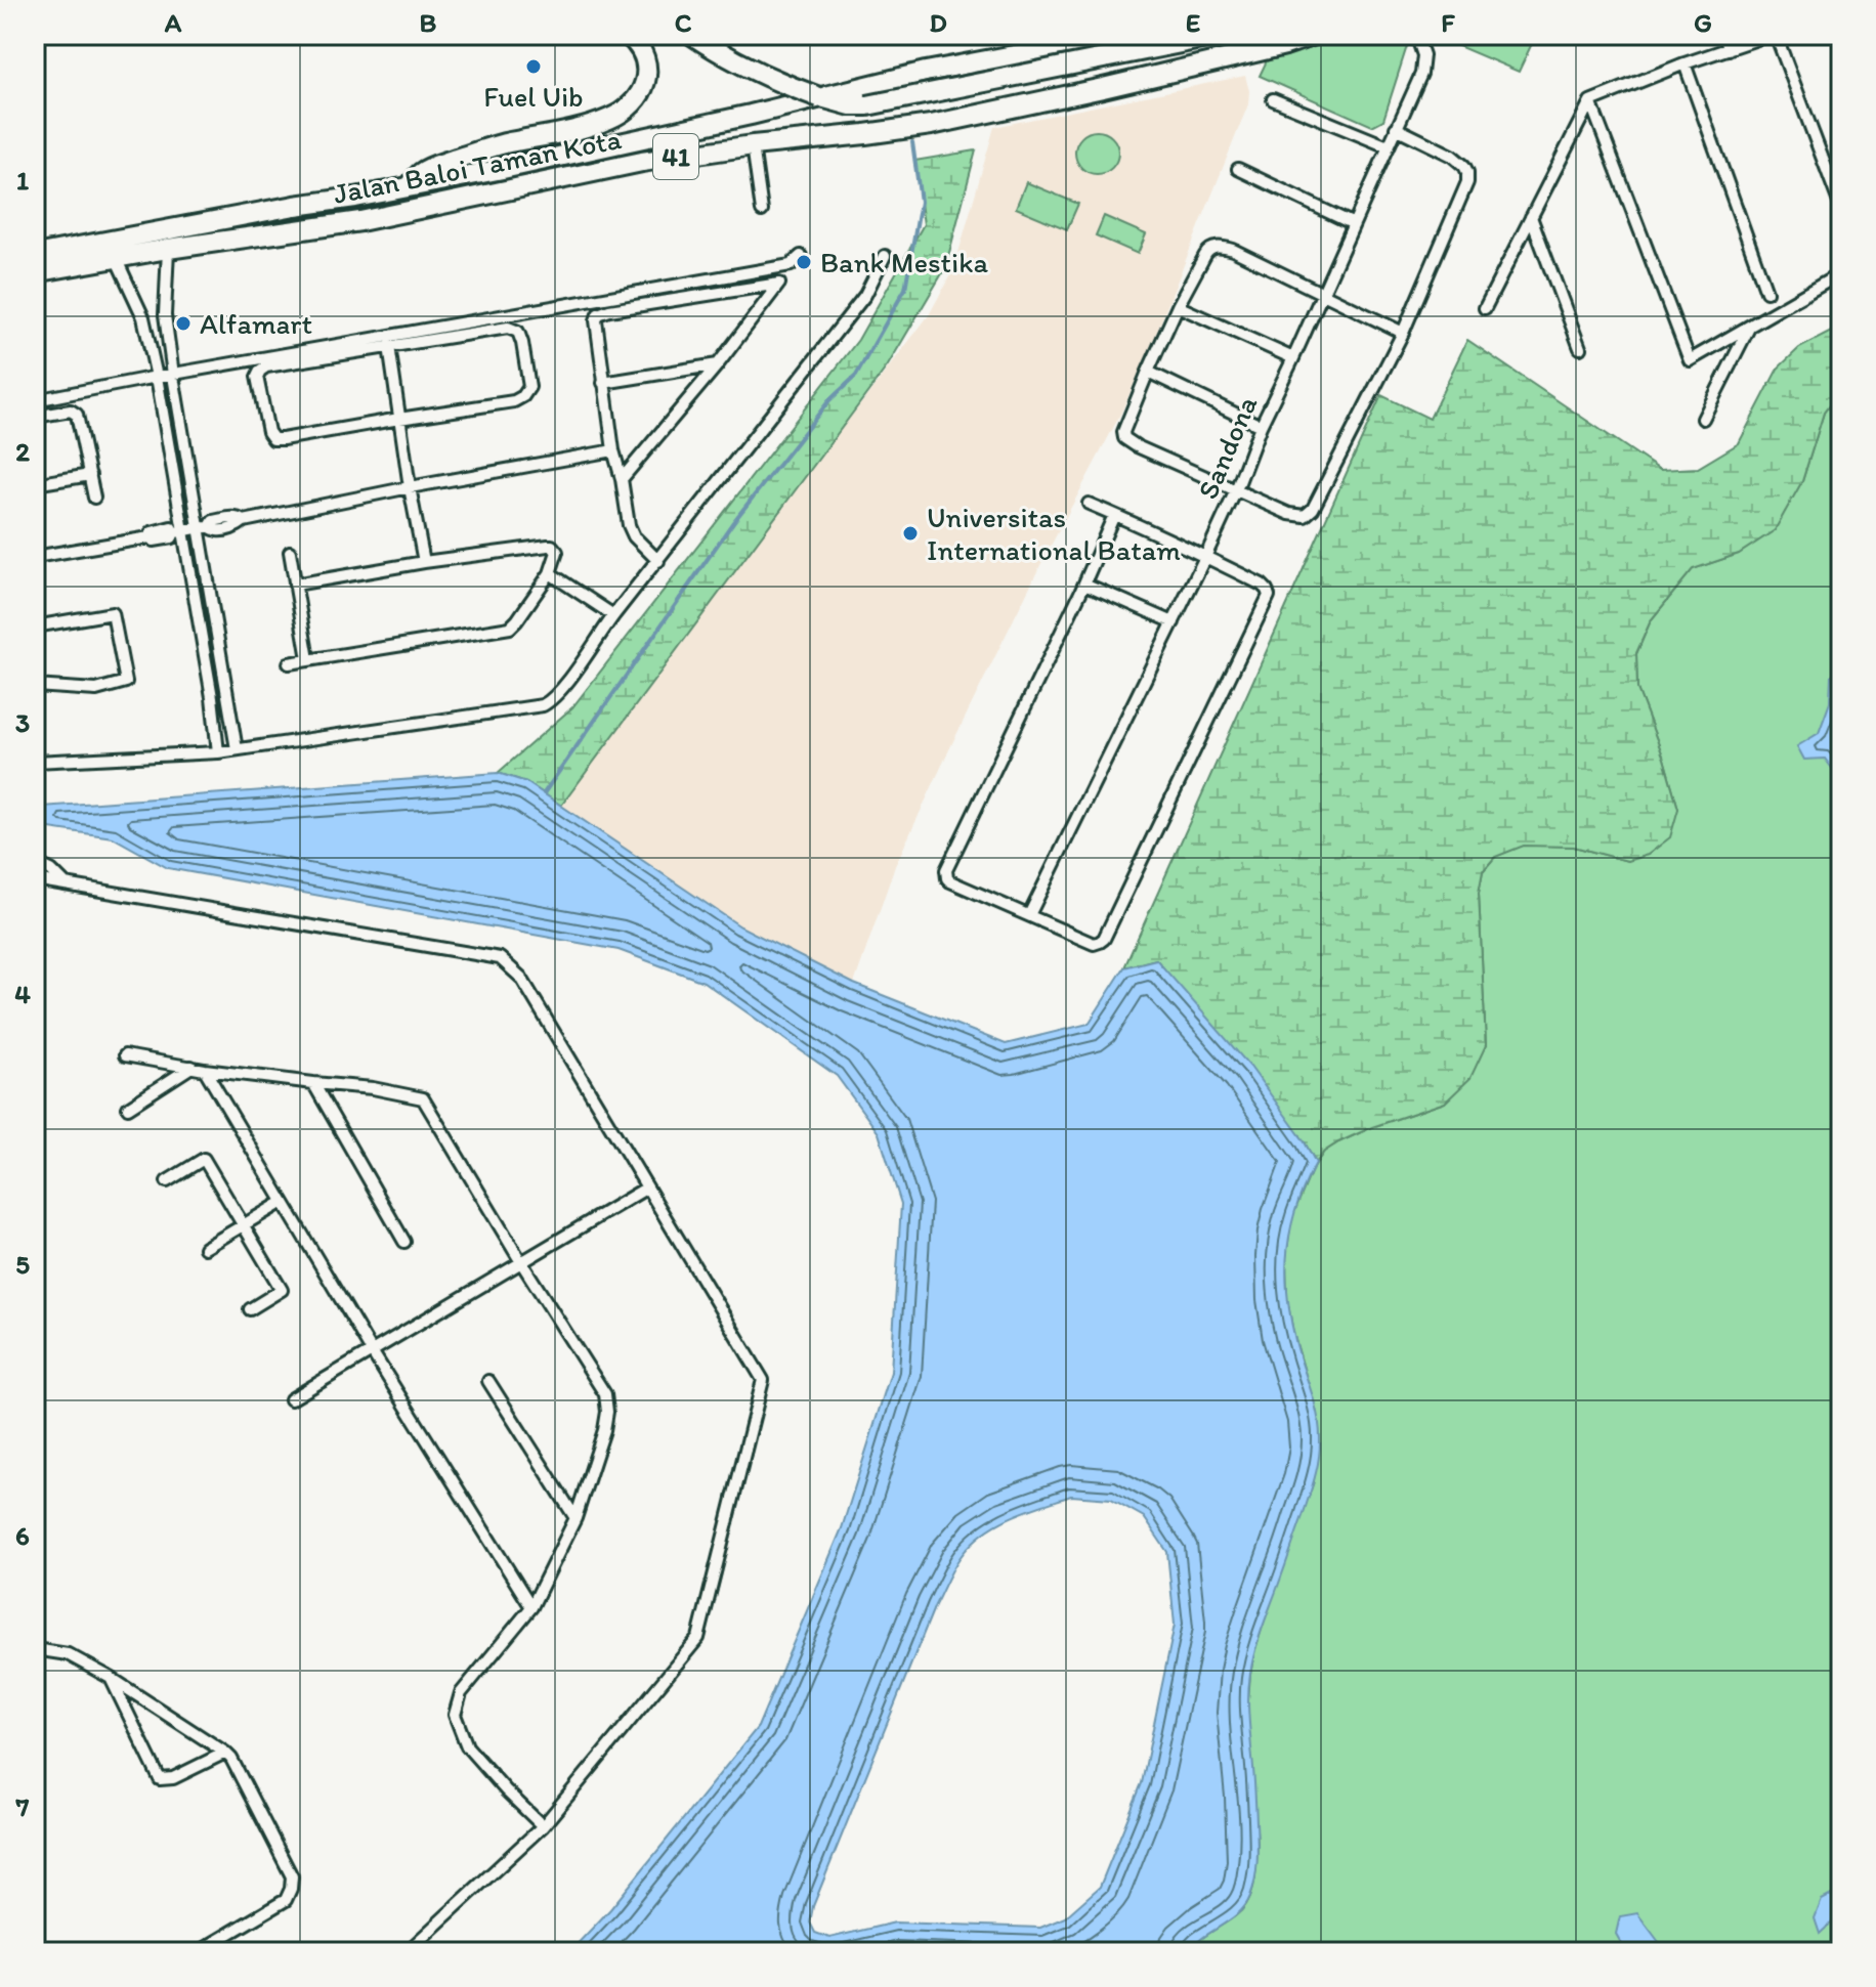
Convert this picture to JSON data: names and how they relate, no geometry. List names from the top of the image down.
{
  "streets": {
    "highway": ["41", "Jalan Baloi Taman Kota"],
    "street": ["Sandona"]
  },
  "places": [
    "Fuel Uib",
    "Bank Mestika",
    "Alfamart",
    "Universitas International Batam"
  ],
  "grid": {
    "columns": [
      "A",
      "B",
      "C",
      "D",
      "E",
      "F",
      "G"
    ],
    "rows": [
      "1",
      "2",
      "3",
      "4",
      "5",
      "6",
      "7"
    ]
  }
}
